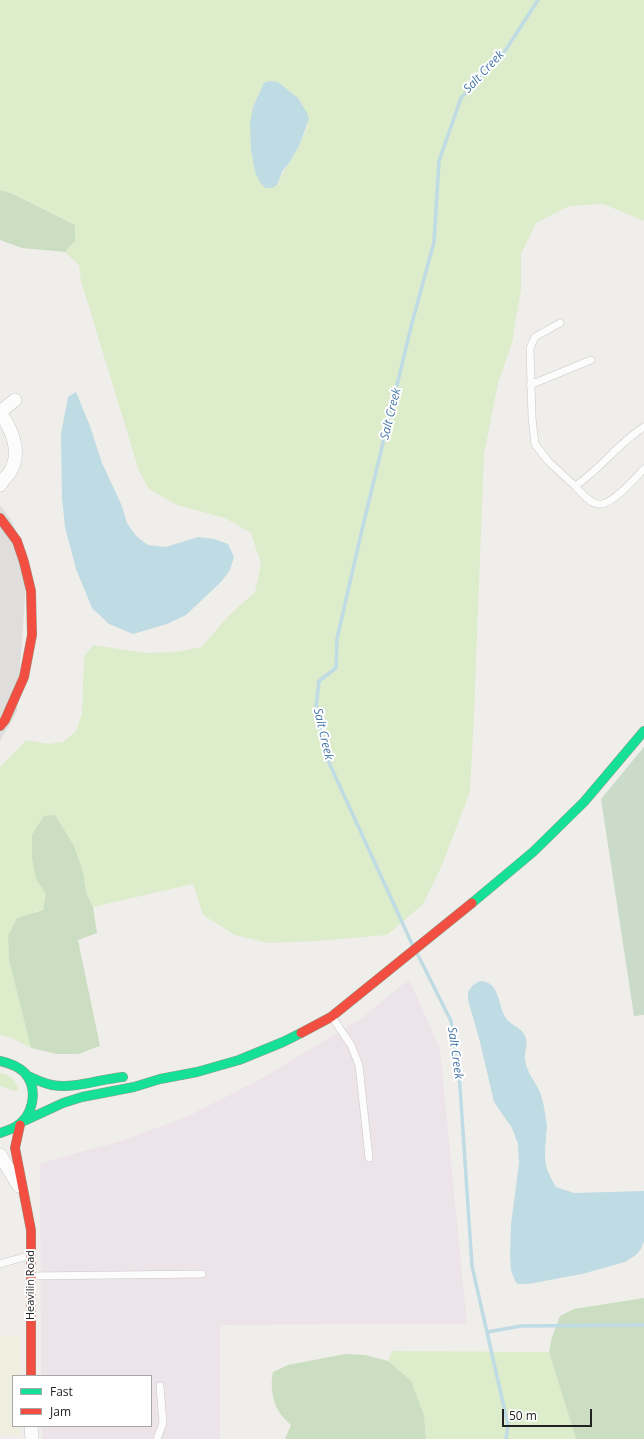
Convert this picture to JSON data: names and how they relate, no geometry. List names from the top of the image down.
{
  "streets": {
    "main road": ["Heavilin Road"]
  },
  "water": ["Salt Creek"],
  "legend": ["Fast", "Jam"],
  "scale_bar": "50 m"
}
